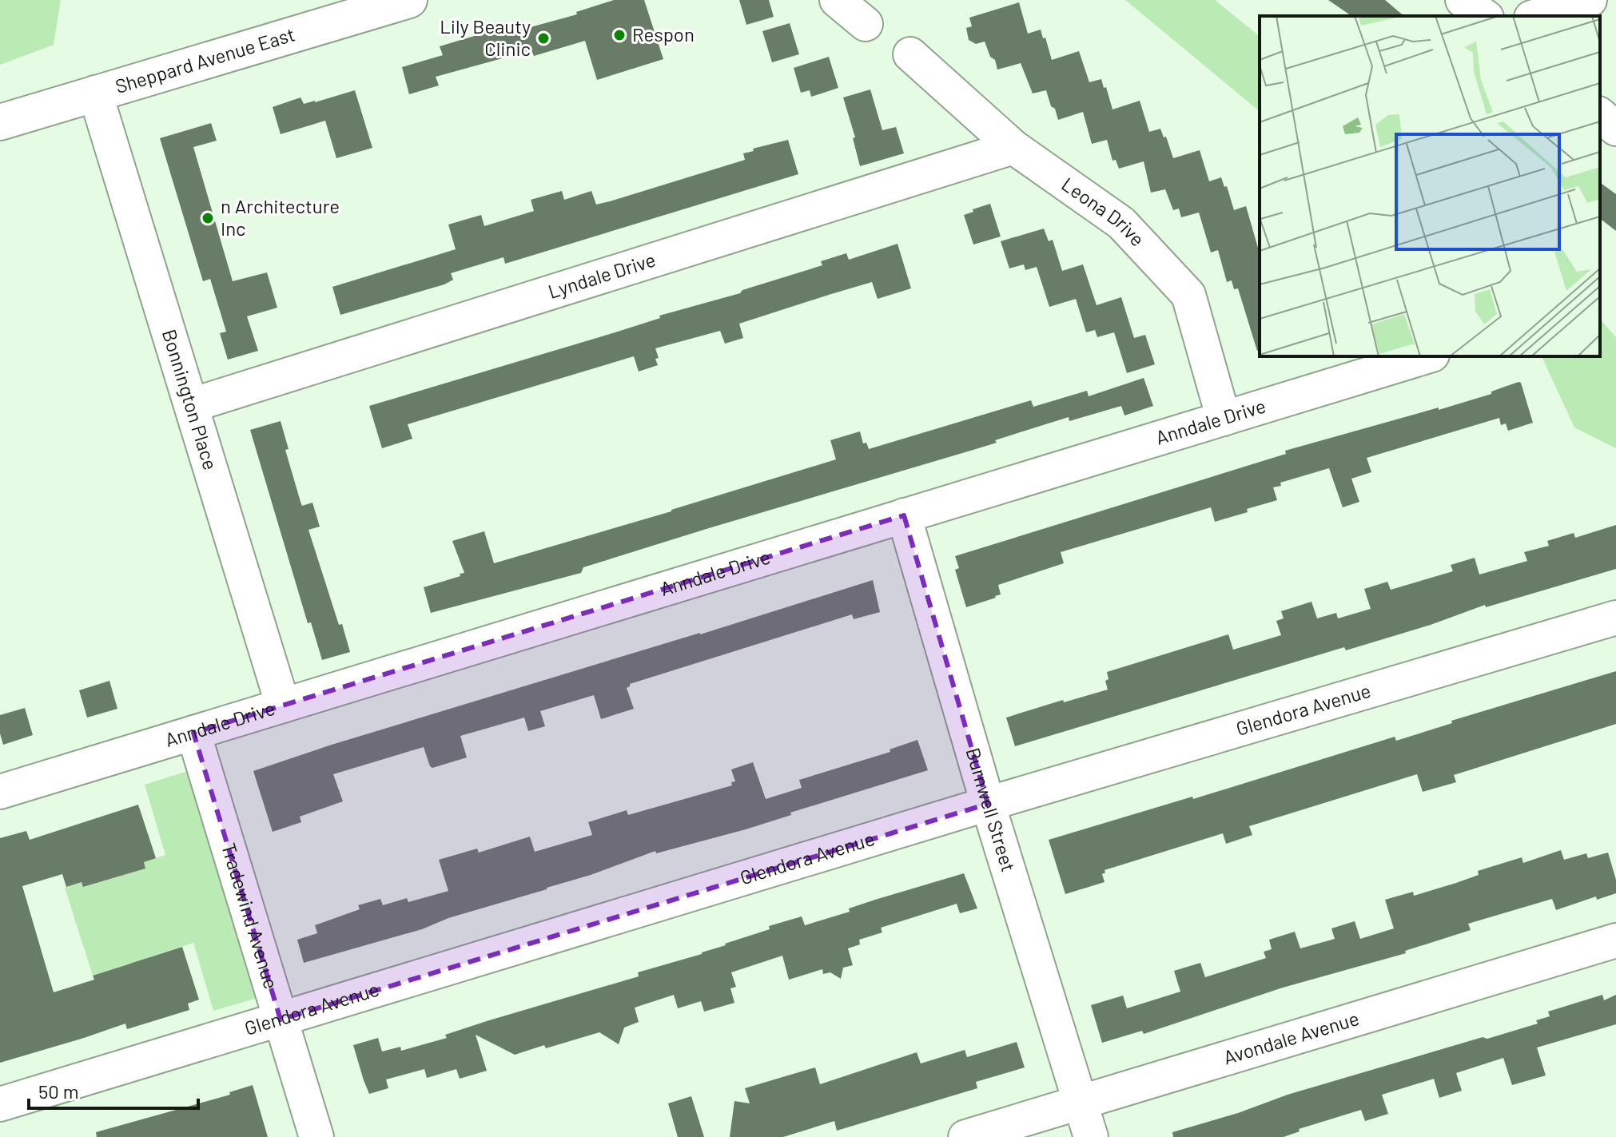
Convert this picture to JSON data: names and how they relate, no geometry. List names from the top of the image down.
{
  "streets": {
    "main road": ["Sheppard Avenue East"],
    "street": [
      "Leona Drive",
      "Lyndale Drive",
      "Bonnington Place",
      "Anndale Drive",
      "Glendora Avenue",
      "Burnwell Street",
      "Tradewind Avenue",
      "Avondale Avenue"
    ]
  },
  "crossings": [
    ["Sheppard Avenue East", "Bonnington Place"],
    ["Leona Drive", "Lyndale Drive"],
    ["Leona Drive", "Anndale Drive"],
    ["Lyndale Drive", "Bonnington Place"],
    ["Bonnington Place", "Anndale Drive"],
    ["Anndale Drive", "Burnwell Street"],
    ["Anndale Drive", "Tradewind Avenue"],
    ["Glendora Avenue", "Burnwell Street"],
    ["Glendora Avenue", "Tradewind Avenue"],
    ["Burnwell Street", "Avondale Avenue"]
  ],
  "places": ["Respon", "Lily Beauty Clinic", "n Architecture Inc"],
  "scale_bar": "50 m"
}
